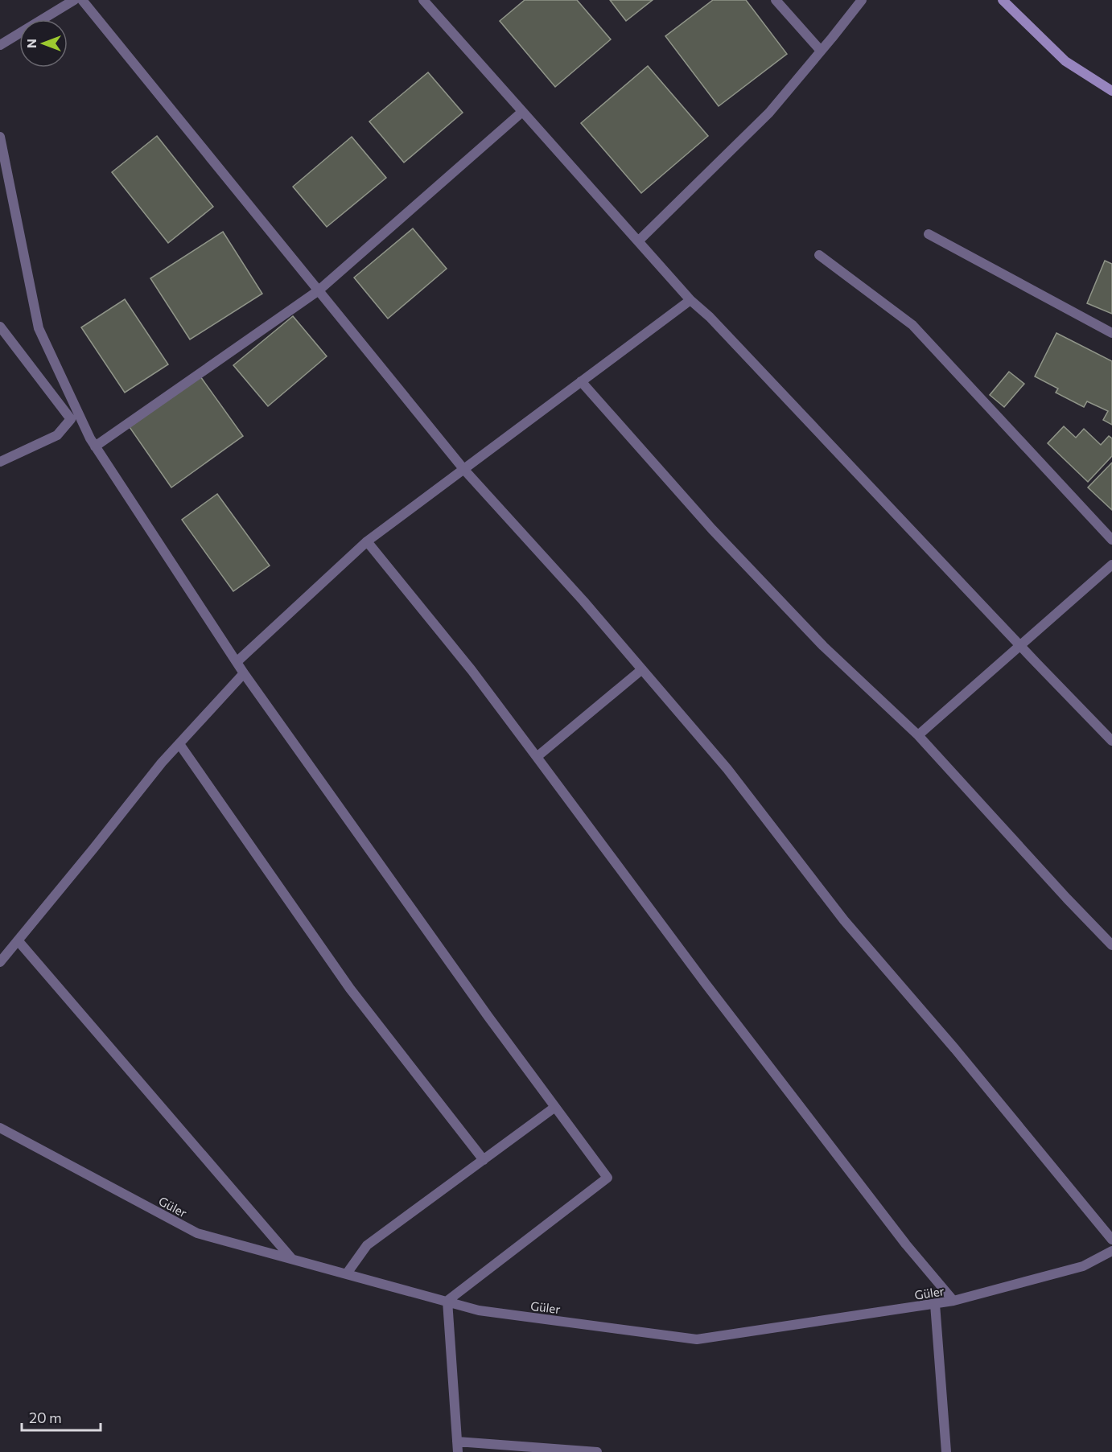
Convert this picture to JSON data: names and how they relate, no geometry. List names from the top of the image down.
{
  "streets": {
    "street": ["Güler"]
  },
  "scale_bar": "20 m",
  "north": "left"
}
